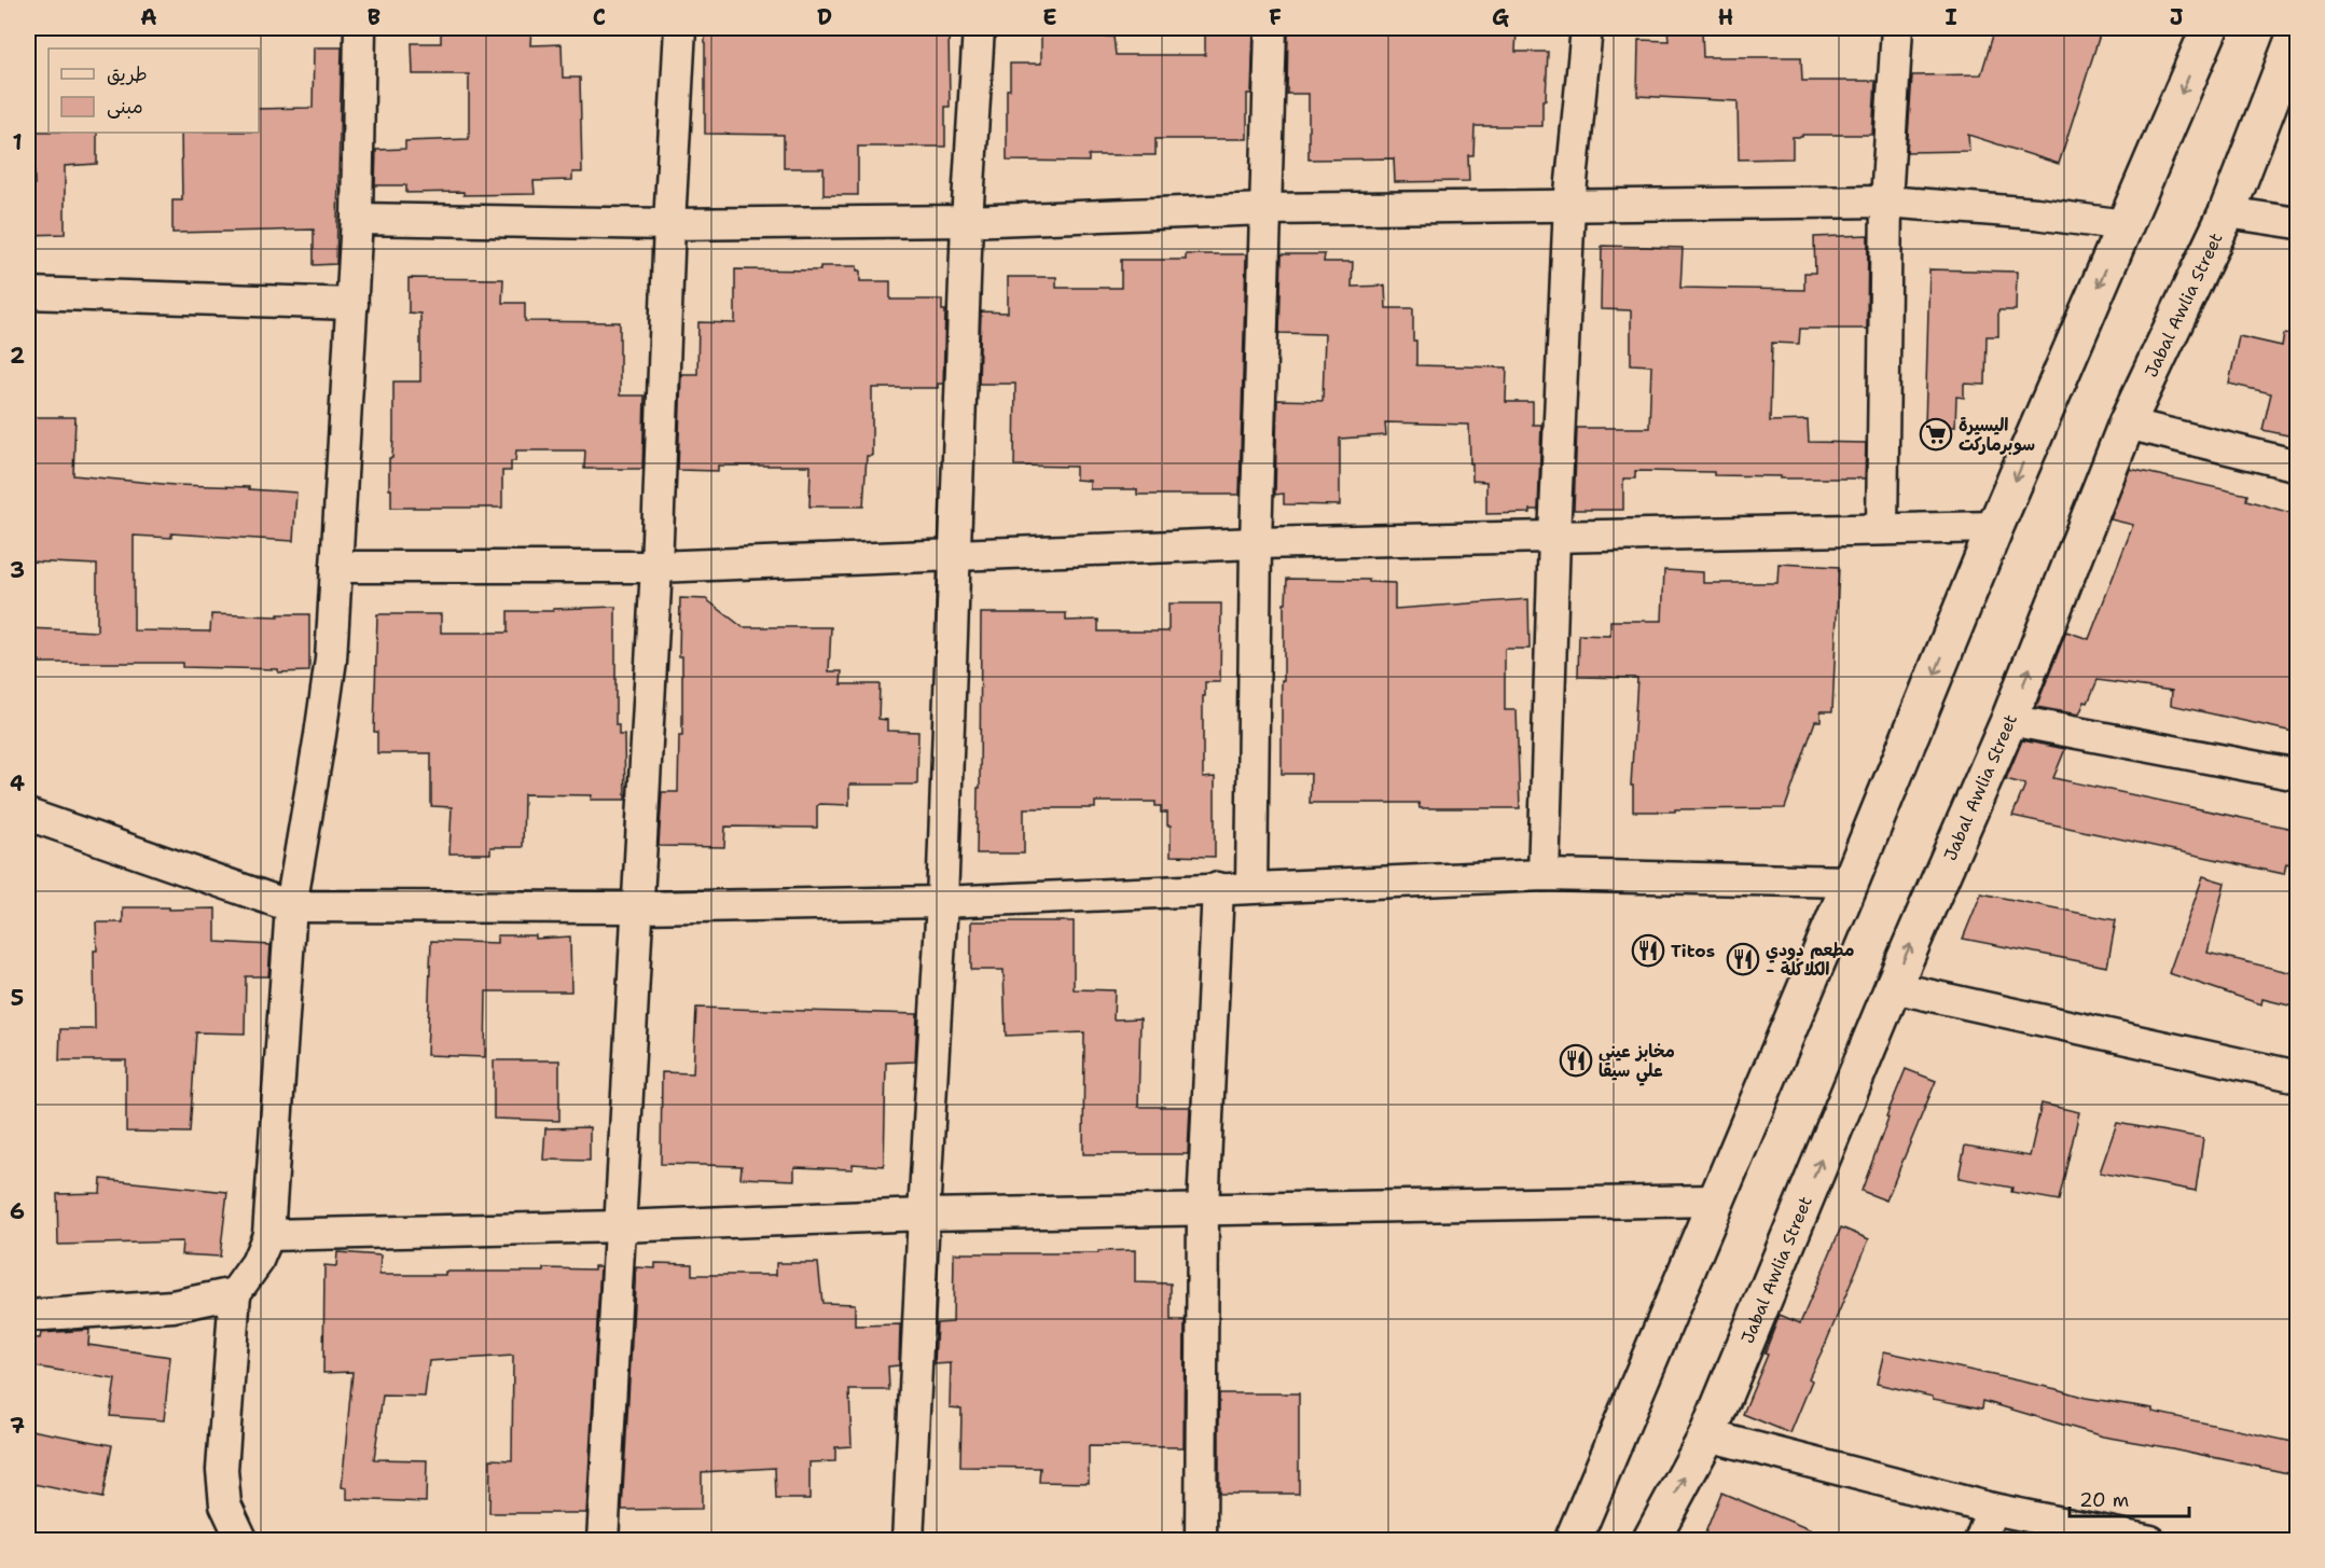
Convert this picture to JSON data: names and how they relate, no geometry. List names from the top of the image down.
{
  "streets": {
    "main road": ["Jabal Awlia Street"]
  },
  "places": {
    "supermarket": ["اليسيرة سوبرماركت"],
    "restaurant": ["Titos", "مطعم دودي - الكلاكلة", "مخابز عيني علي سيقا"]
  },
  "legend": ["طريق", "مبنى"],
  "scale_bar": "20 m",
  "grid": {
    "columns": [
      "A",
      "B",
      "C",
      "D",
      "E",
      "F",
      "G",
      "H",
      "I",
      "J"
    ],
    "rows": [
      "1",
      "2",
      "3",
      "4",
      "5",
      "6",
      "7"
    ]
  }
}
